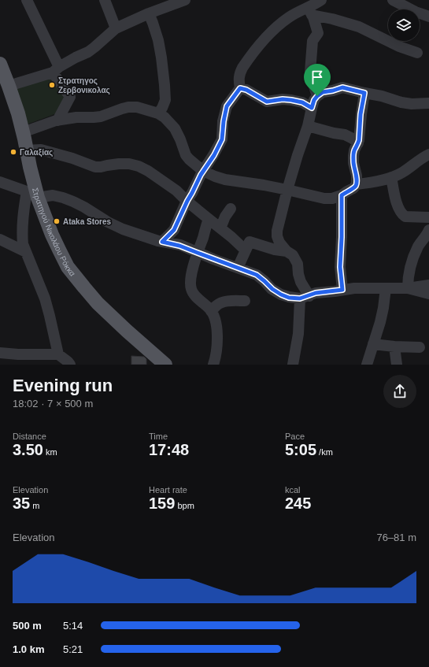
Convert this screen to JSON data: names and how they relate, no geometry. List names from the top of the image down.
{
  "streets": {
    "main road": ["Στρατηγού Νικολάου Ρόκκα"]
  },
  "places": ["Στρατηγος Ζερβονικολας", "Γαλαξίας", "Ataka Stores"],
  "page": {
    "heading": ["Evening run", "18:02 · 7 × 500 m"],
    "stats": [
      ["Distance", "3.50 km"],
      ["Time", "17:48"],
      ["Pace", "5:05 /km"],
      ["Elevation", "35 m"],
      ["Heart rate", "159 bpm"],
      ["kcal", "245"]
    ],
    "chart": ["Elevation", "76–81 m"],
    "list": [
      {
        "name": "500 m",
        "note": "5:14"
      },
      {
        "name": "1.0 km",
        "note": "5:21"
      }
    ]
  }
}
